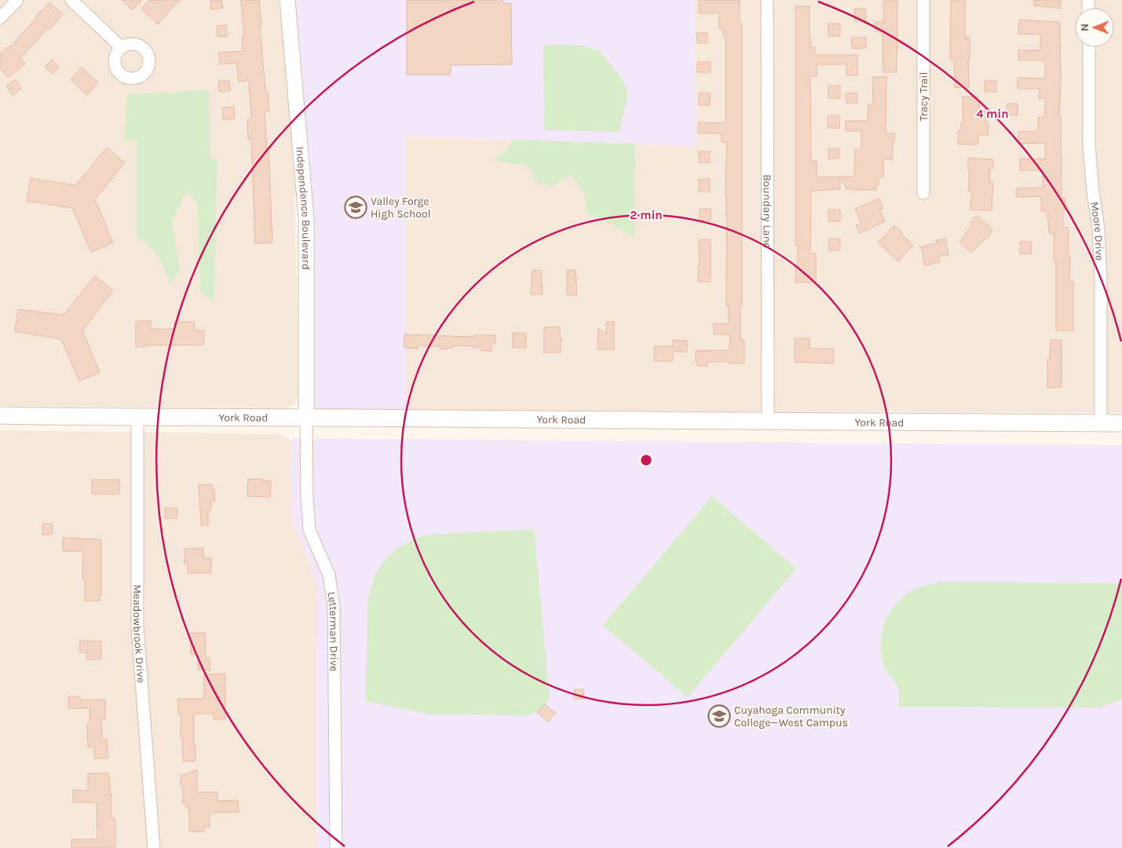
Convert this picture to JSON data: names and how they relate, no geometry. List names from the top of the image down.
{
  "streets": {
    "main road": ["York Road"],
    "street": [
      "Tracy Trail",
      "Independence Boulevard",
      "Boundary Lane",
      "Moore Drive",
      "Letterman Drive",
      "Meadowbrook Drive"
    ]
  },
  "crossings": [
    ["Independence Boulevard", "York Road"],
    ["Independence Boulevard", "Letterman Drive"],
    ["Boundary Lane", "York Road"],
    ["Moore Drive", "York Road"],
    ["York Road", "Letterman Drive"],
    ["York Road", "Meadowbrook Drive"]
  ],
  "places": {
    "school or university": ["Valley Forge High School", "Cuyahoga Community College—West Campus"]
  },
  "north": "left",
  "rings": ["4 min", "2 min"]
}
